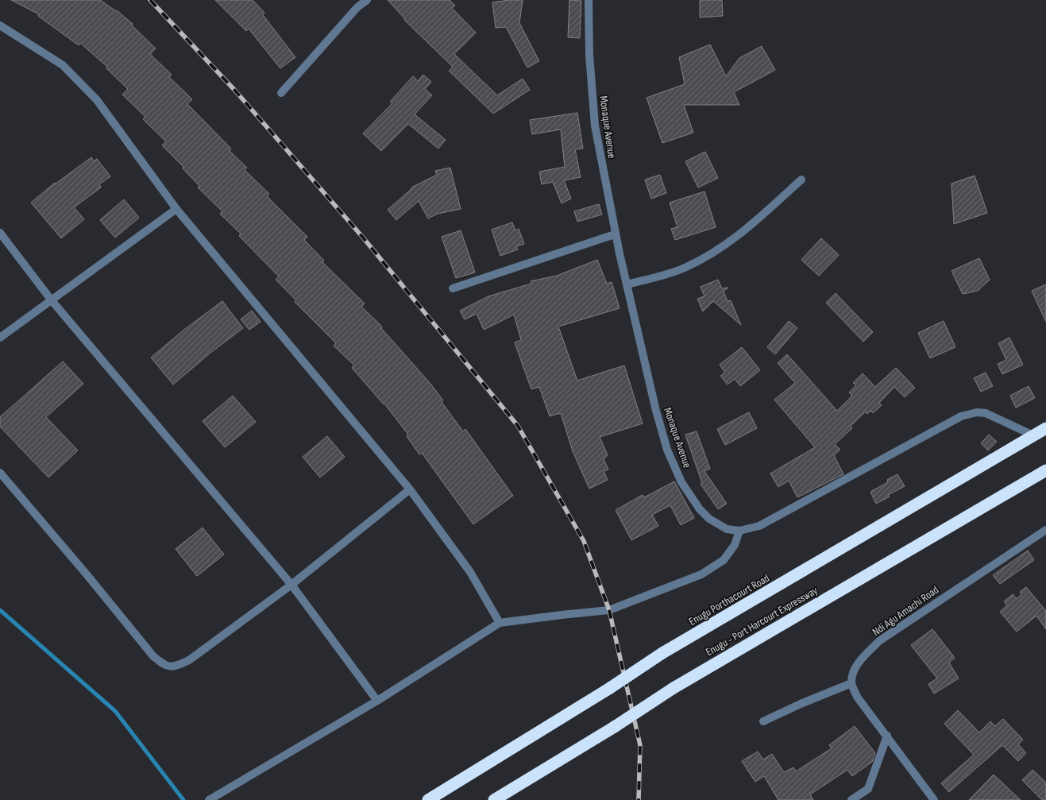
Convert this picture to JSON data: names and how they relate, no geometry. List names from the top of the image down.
{
  "streets": {
    "highway": ["Enugu Porthacourt Road", "Enugu - Port Harcourt Expressway"],
    "street": ["Monaque Avenue", "Ndi Agu Amachi Road"]
  },
  "crossings": [
    ["Monaque Avenue", "Enugu Porthacourt Road"]
  ]
}
